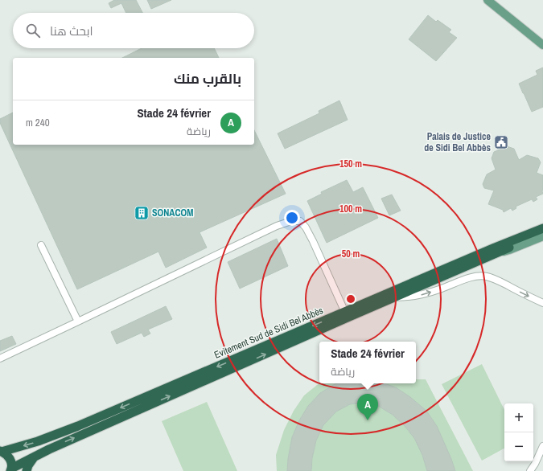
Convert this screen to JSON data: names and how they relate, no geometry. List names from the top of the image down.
{
  "streets": {
    "highway": ["Evitement Sud de Sidi Bel Abbès"]
  },
  "places": {
    "public building": ["Palais de Justice de Sidi Bel Abbès"],
    "building": ["SONACOM"]
  },
  "page": {
    "search": "ابحث هنا",
    "heading": "بالقرب منك",
    "list": [
      {
        "mark": "A",
        "name": "Stade 24 février",
        "note": "رياضة",
        "value": "240 m"
      }
    ],
    "popup": ["Stade 24 février", "رياضة"],
    "pins": "A",
    "map_buttons": ["+", "−"]
  },
  "rings": ["150 m", "100 m", "50 m"]
}
